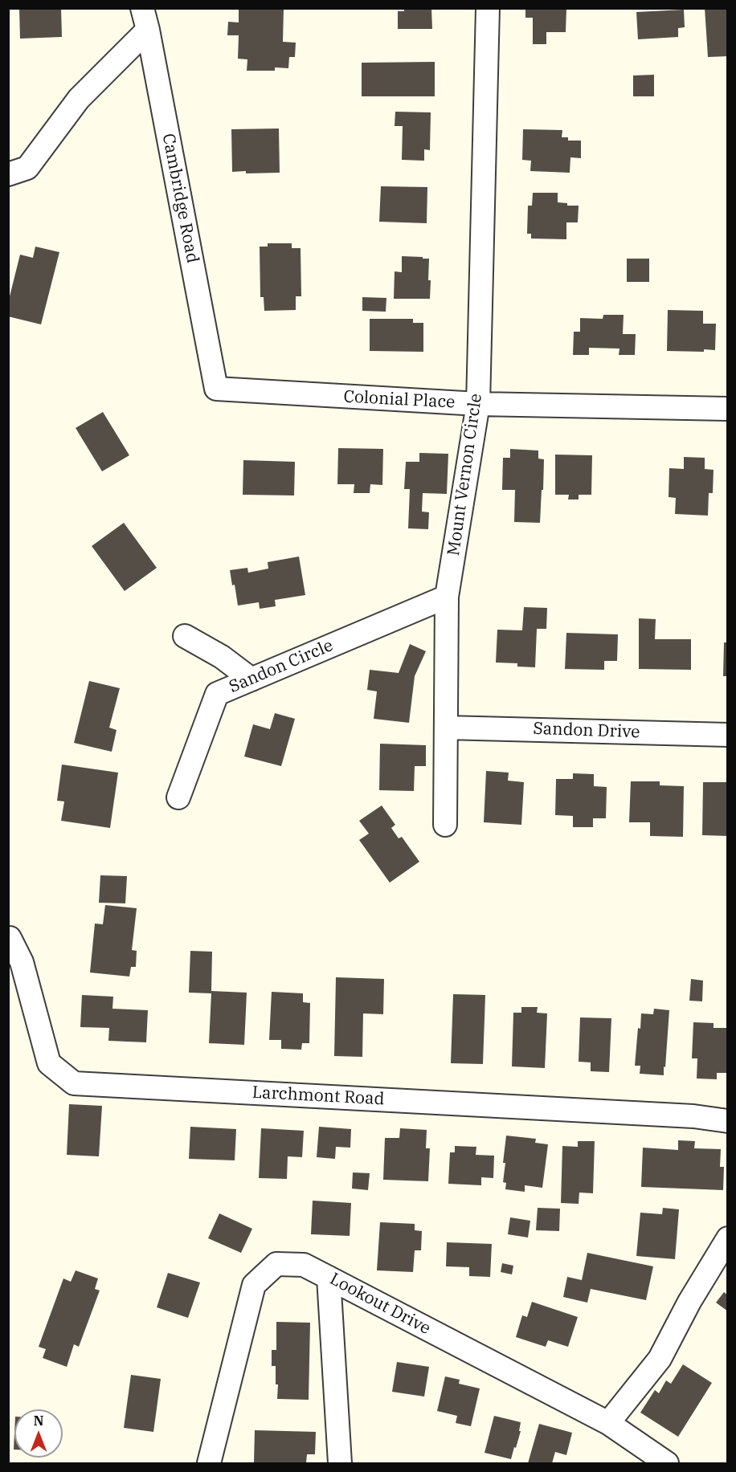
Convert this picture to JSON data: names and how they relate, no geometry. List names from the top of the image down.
{
  "streets": {
    "street": [
      "Cambridge Road",
      "Colonial Place",
      "Mount Vernon Circle",
      "Sandon Circle",
      "Sandon Drive",
      "Larchmont Road",
      "Lookout Drive"
    ]
  },
  "crossings": [
    ["Cambridge Road", "Colonial Place"],
    ["Colonial Place", "Mount Vernon Circle"],
    ["Mount Vernon Circle", "Sandon Circle"],
    ["Mount Vernon Circle", "Sandon Drive"]
  ],
  "north": "top"
}
